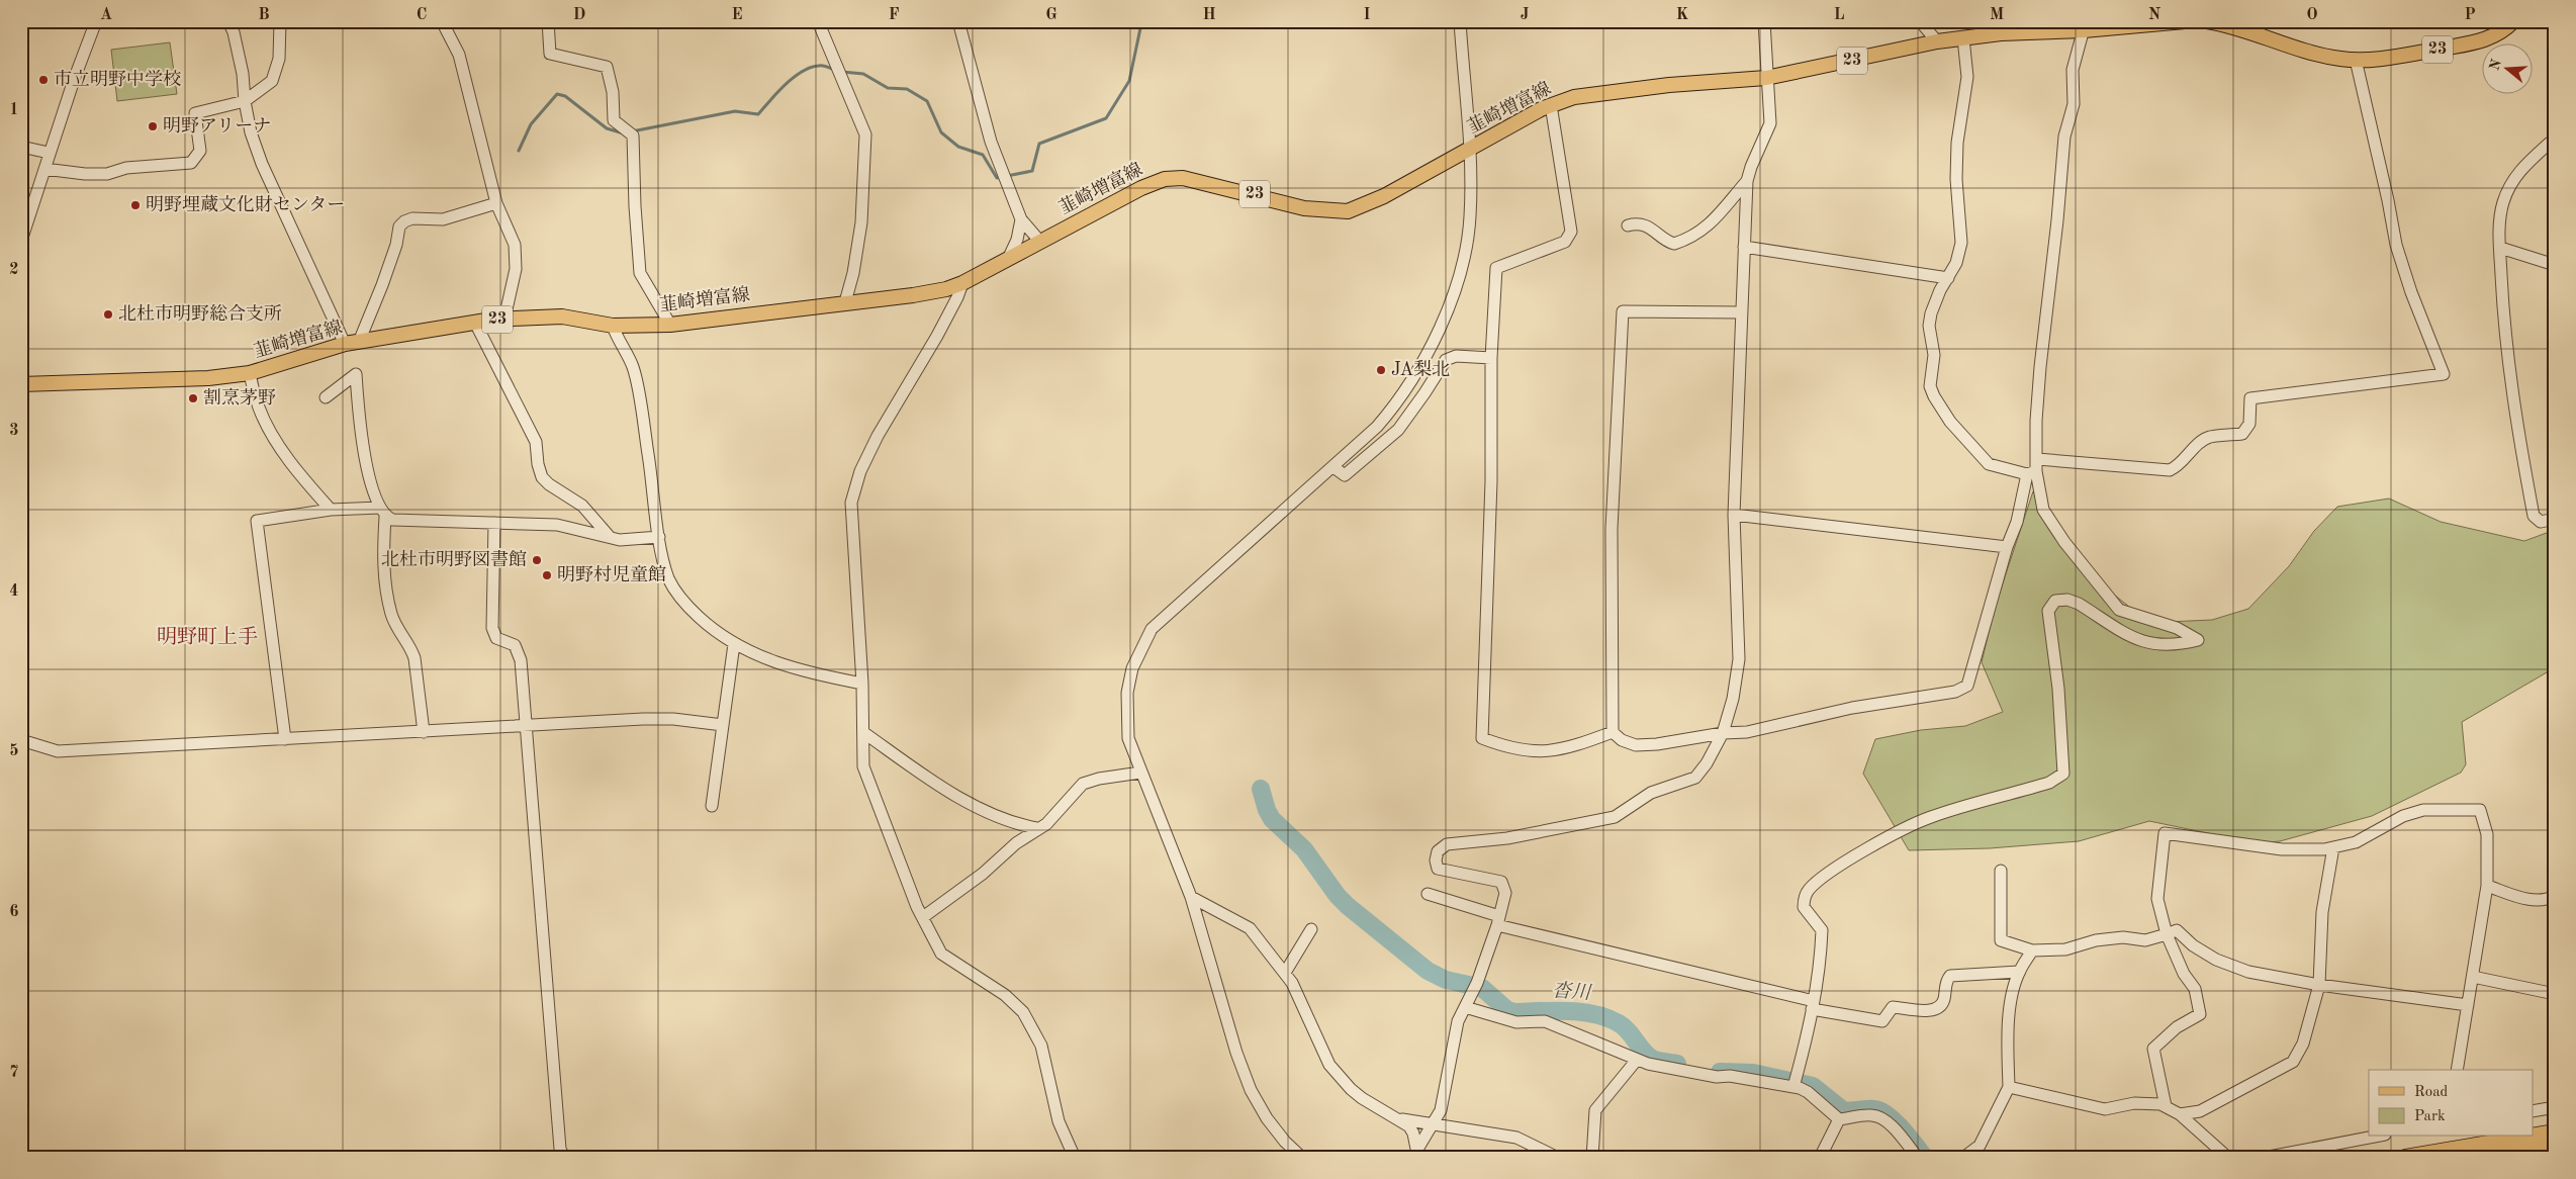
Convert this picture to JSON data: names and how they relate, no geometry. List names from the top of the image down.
{
  "streets": {
    "main road": ["23", "韮崎増富線"]
  },
  "districts": ["明野町上手"],
  "water": ["沓川"],
  "places": [
    "市立明野中学校",
    "明野アリーナ",
    "明野埋蔵文化財センター",
    "北杜市明野総合支所",
    "JA梨北",
    "割烹茅野",
    "北杜市明野図書館",
    "明野村児童館"
  ],
  "legend": ["Road", "Park"],
  "north": "left",
  "grid": {
    "columns": [
      "A",
      "B",
      "C",
      "D",
      "E",
      "F",
      "G",
      "H",
      "I",
      "J",
      "K",
      "L",
      "M",
      "N",
      "O",
      "P"
    ],
    "rows": [
      "1",
      "2",
      "3",
      "4",
      "5",
      "6",
      "7"
    ]
  }
}
